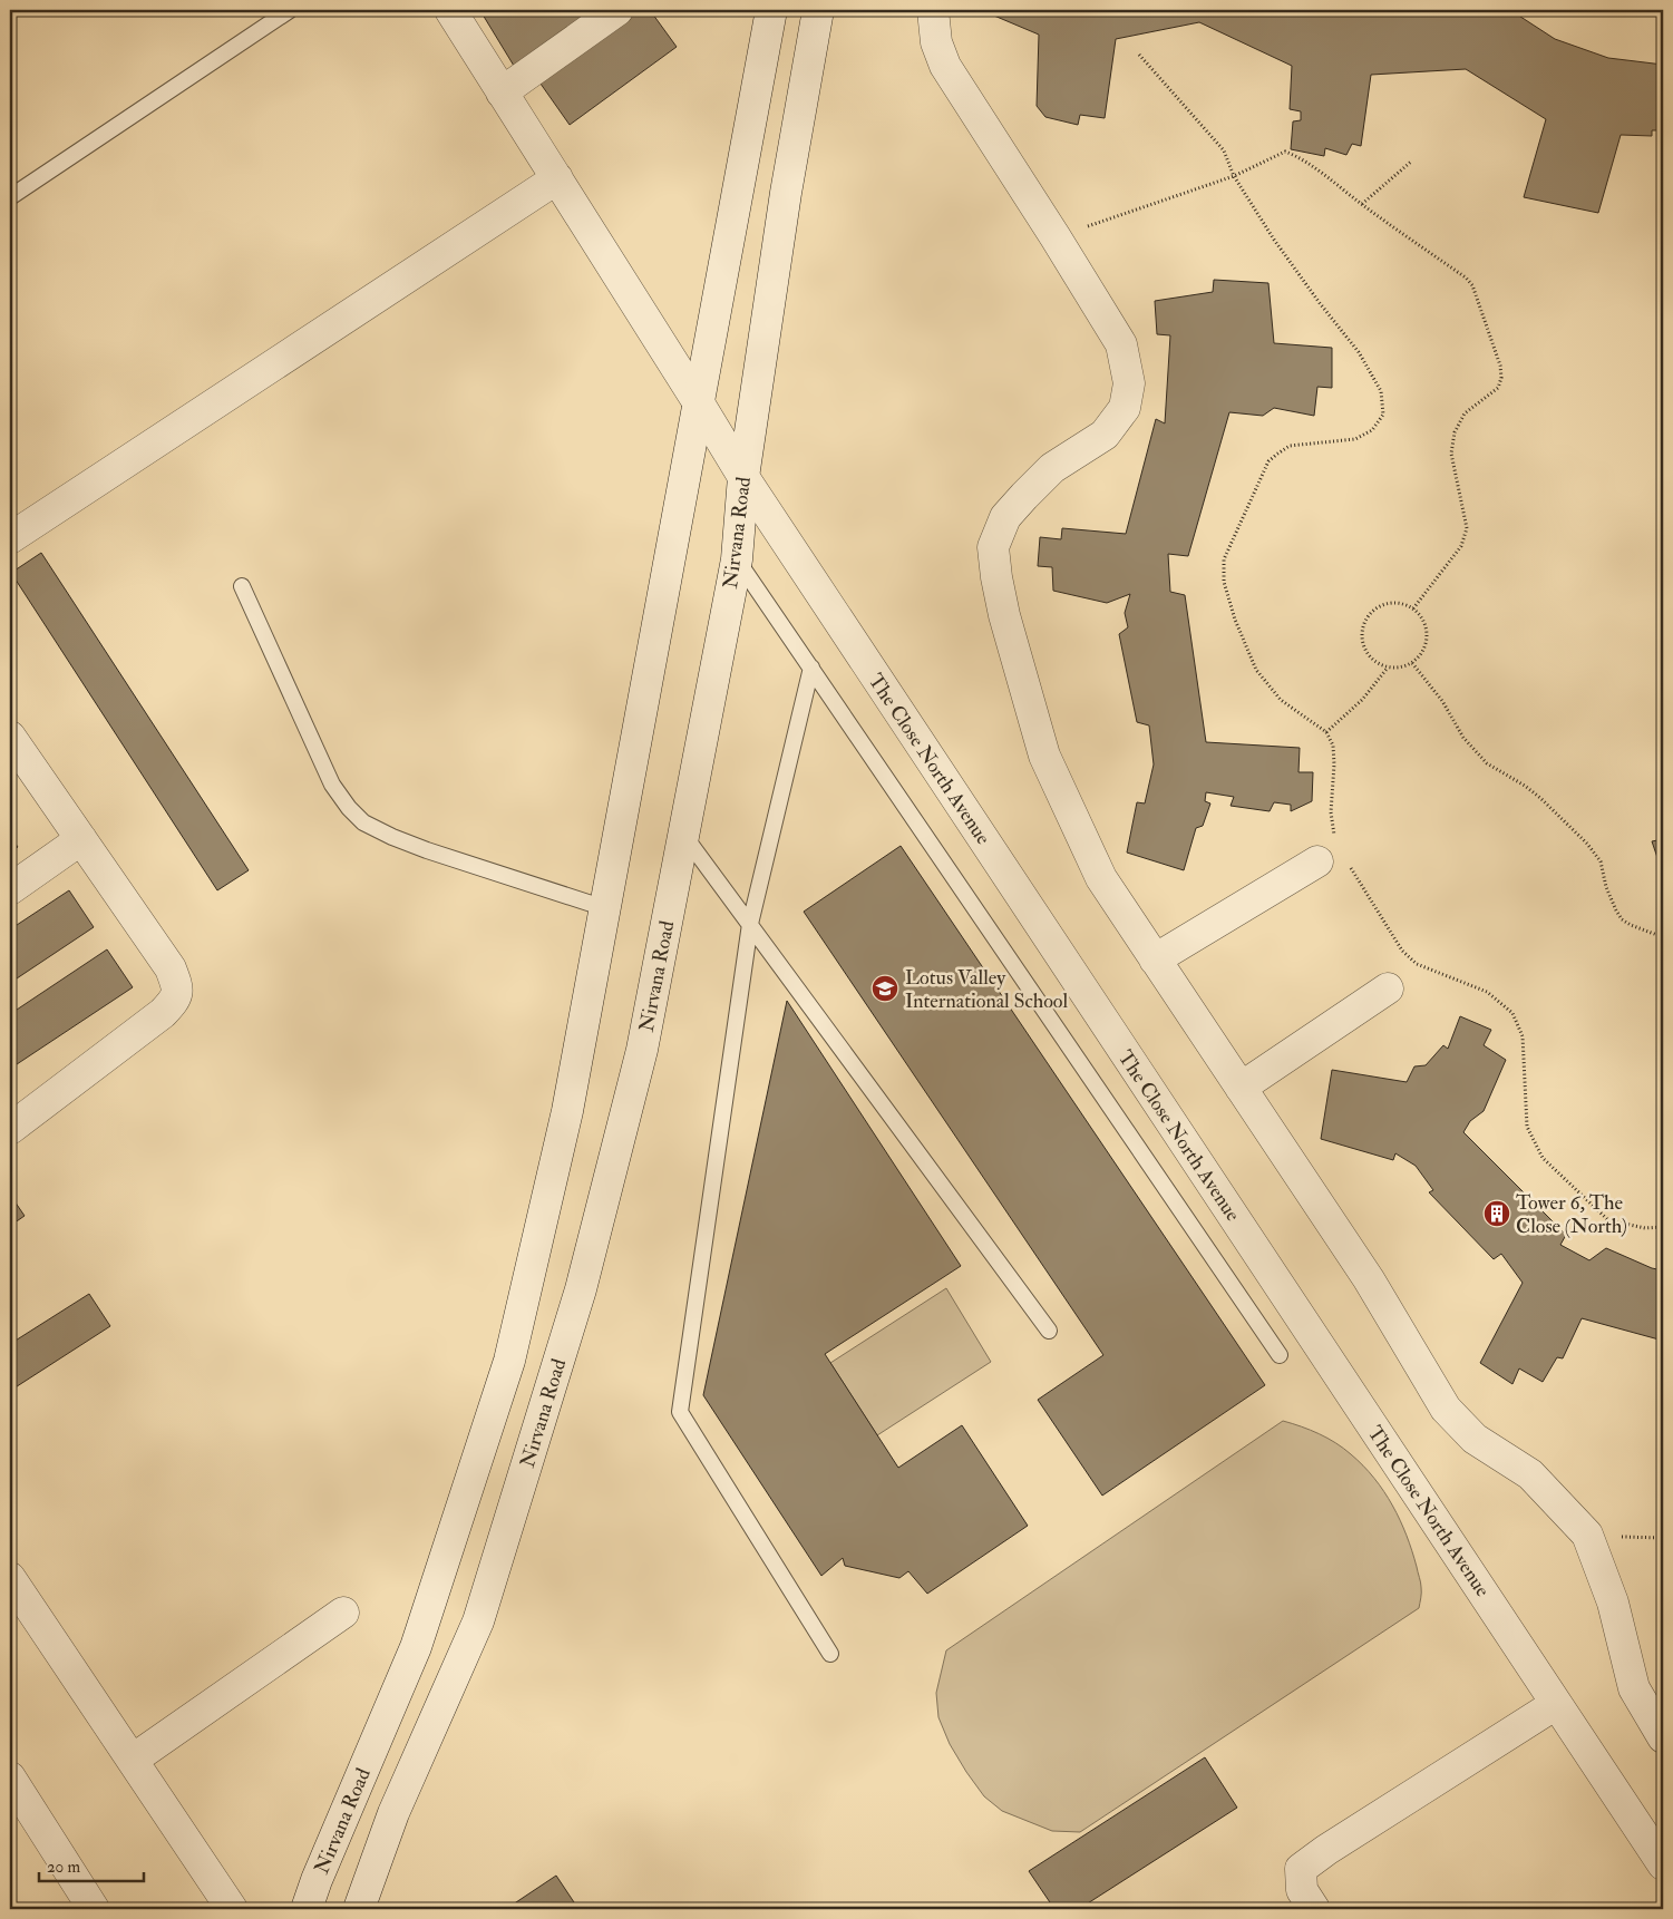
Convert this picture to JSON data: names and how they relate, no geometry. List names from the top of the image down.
{
  "streets": {
    "street": ["Nirvana Road", "The Close North Avenue"]
  },
  "crossings": [
    ["Nirvana Road", "The Close North Avenue"]
  ],
  "places": {
    "school or university": ["Lotus Valley International School"],
    "building": ["Tower 6, The Close (North)"]
  },
  "scale_bar": "20 m"
}
